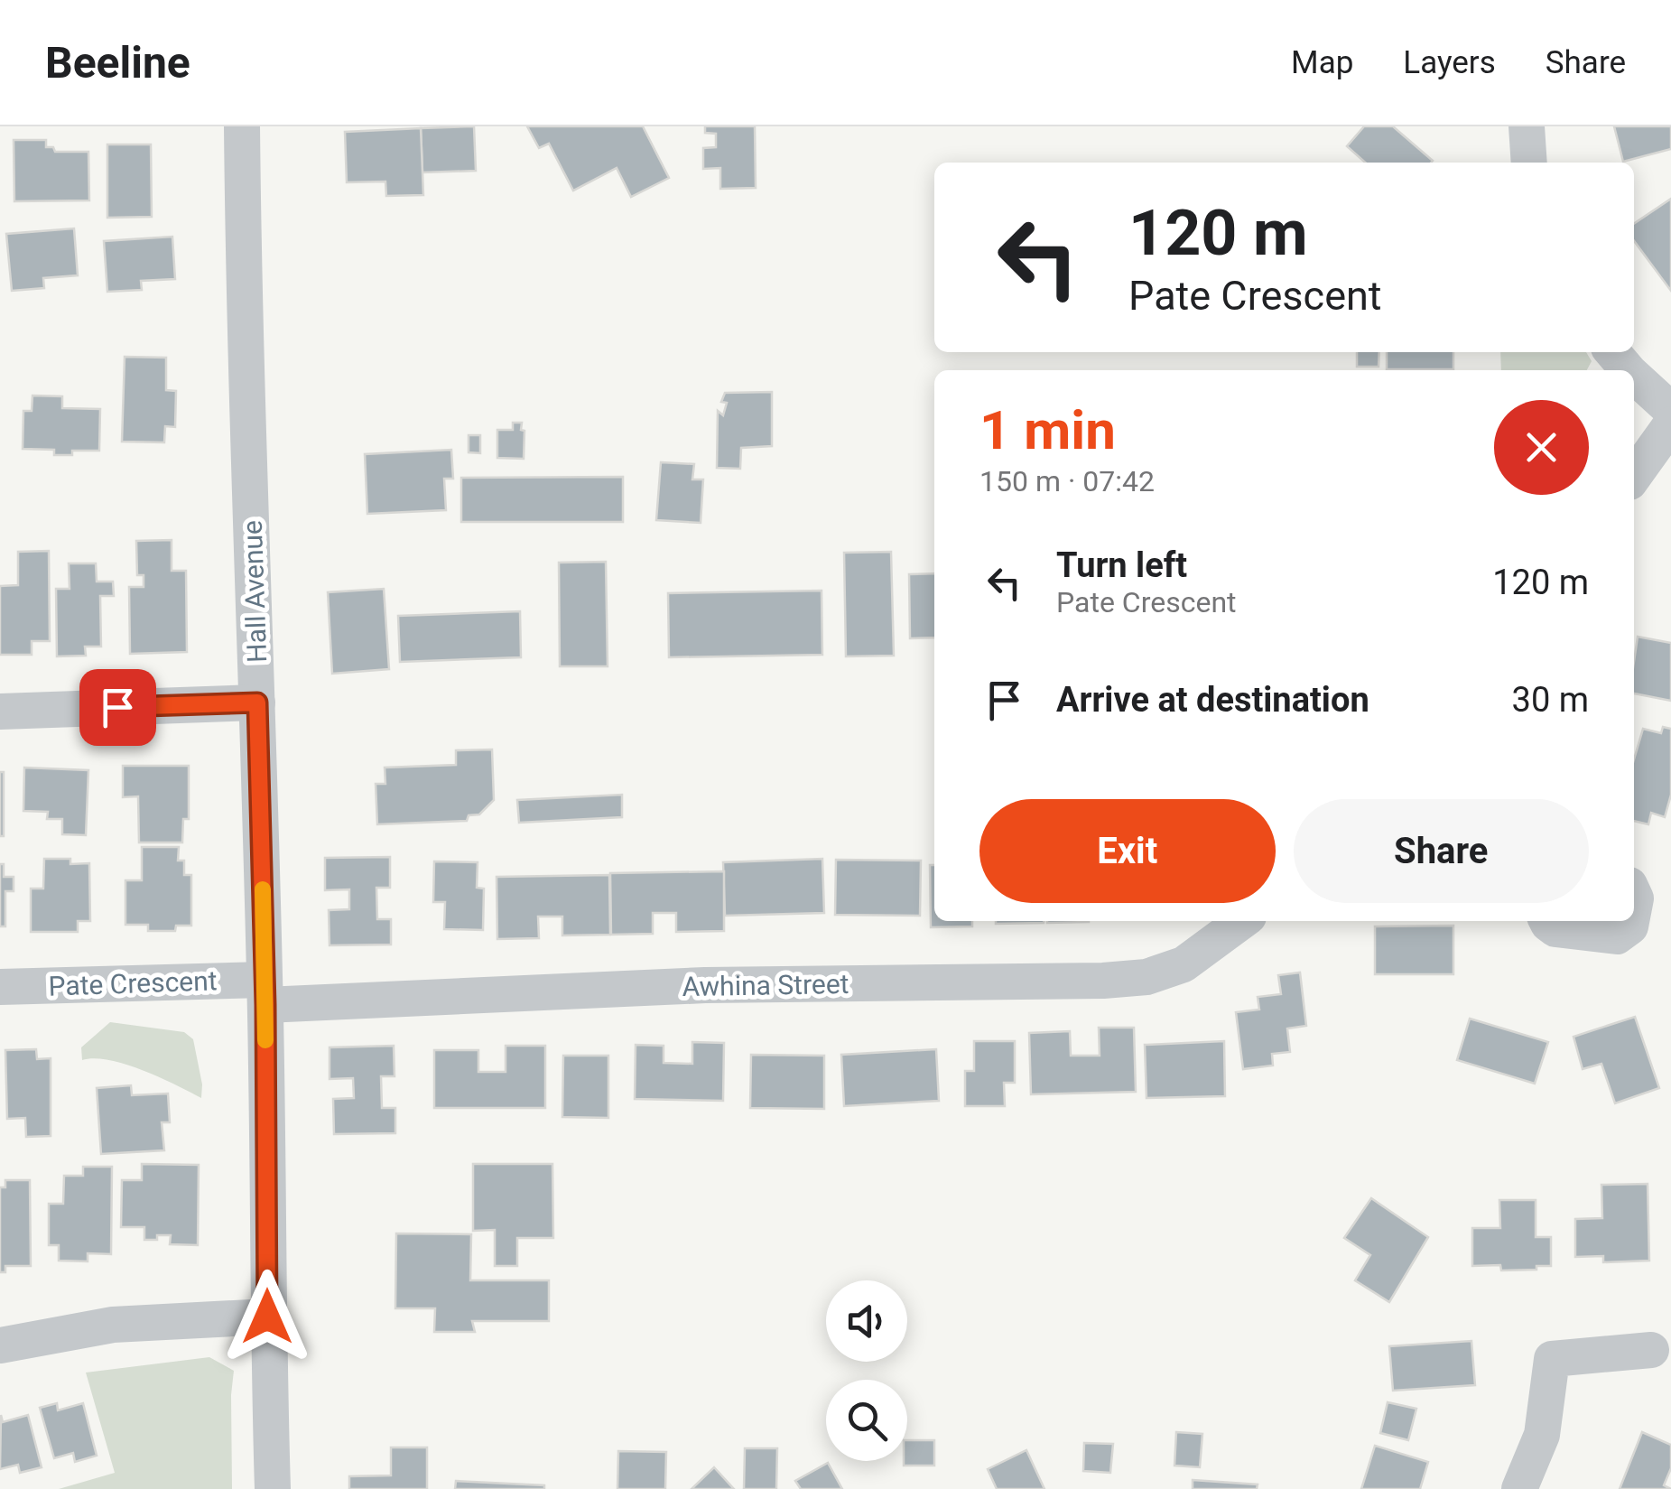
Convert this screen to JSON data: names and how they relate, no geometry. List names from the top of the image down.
{
  "streets": {
    "street": ["Hall Avenue", "Pate Crescent", "Awhina Street"]
  },
  "crossings": [
    ["Hall Avenue", "Pate Crescent"],
    ["Hall Avenue", "Awhina Street"],
    ["Pate Crescent", "Awhina Street"]
  ],
  "page": {
    "header": "Beeline",
    "nav": ["Map", "Layers", "Share"],
    "turn": ["120 m", "Pate Crescent"],
    "heading": ["1 min", "150 m · 07:42"],
    "list": [
      {
        "name": "Turn left",
        "note": "Pate Crescent",
        "value": "120 m"
      },
      {
        "name": "Arrive at destination",
        "value": "30 m"
      }
    ],
    "buttons": ["Exit", "Share"]
  }
}
